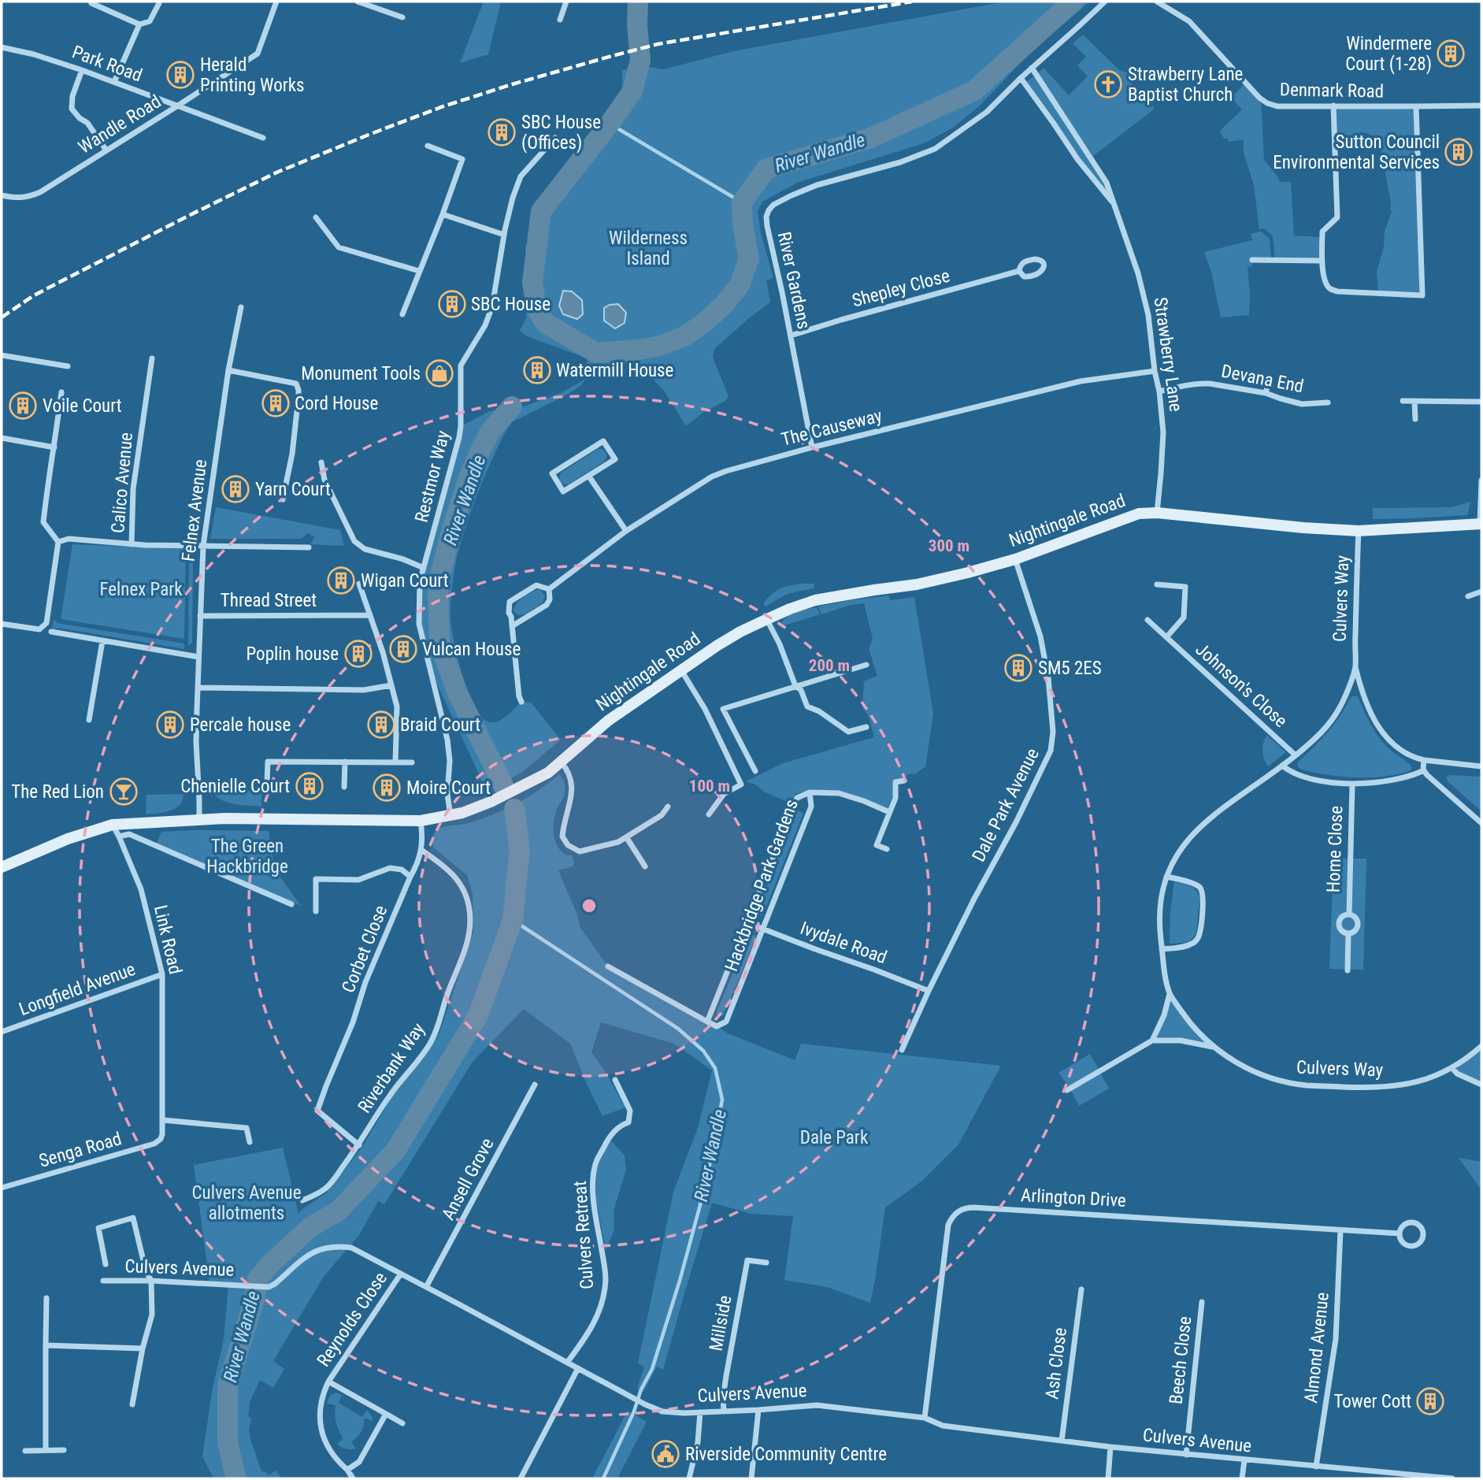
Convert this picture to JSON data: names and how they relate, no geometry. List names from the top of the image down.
{
  "streets": {
    "main road": ["Nightingale Road"],
    "street": [
      "Park Road",
      "Denmark Road",
      "Wandle Road",
      "River Gardens",
      "Shepley Close",
      "Strawberry Lane",
      "Devana End",
      "The Causeway",
      "Restmor Way",
      "Calico Avenue",
      "Felnex Avenue",
      "Culvers Way",
      "Thread Street",
      "Johnson's Close",
      "Dale Park Avenue",
      "Home Close",
      "Hackbridge Park Gardens",
      "Link Road",
      "Ivydale Road",
      "Corbet Close",
      "Longfield Avenue",
      "Riverbank Way",
      "Senga Road",
      "Ansell Grove",
      "Arlington Drive",
      "Culvers Retreat",
      "Culvers Avenue",
      "Reynolds Close",
      "Millside",
      "Almond Avenue",
      "Beech Close",
      "Ash Close"
    ]
  },
  "crossings": [
    ["Park Road", "Wandle Road"],
    ["River Gardens", "Shepley Close"],
    ["River Gardens", "Strawberry Lane"],
    ["River Gardens", "The Causeway"],
    ["Strawberry Lane", "Devana End"],
    ["Strawberry Lane", "The Causeway"],
    ["Strawberry Lane", "Nightingale Road"],
    ["Restmor Way", "Nightingale Road"],
    ["Felnex Avenue", "Nightingale Road"],
    ["Felnex Avenue", "Thread Street"],
    ["Nightingale Road", "Culvers Way"],
    ["Nightingale Road", "Dale Park Avenue"],
    ["Nightingale Road", "Link Road"],
    ["Nightingale Road", "Corbet Close"],
    ["Culvers Way", "Johnson's Close"],
    ["Dale Park Avenue", "Ivydale Road"],
    ["Hackbridge Park Gardens", "Ivydale Road"],
    ["Link Road", "Longfield Avenue"],
    ["Link Road", "Senga Road"],
    ["Corbet Close", "Riverbank Way"],
    ["Ansell Grove", "Culvers Avenue"],
    ["Arlington Drive", "Culvers Avenue"],
    ["Arlington Drive", "Almond Avenue"],
    ["Culvers Retreat", "Culvers Avenue"],
    ["Culvers Avenue", "Reynolds Close"],
    ["Culvers Avenue", "Millside"],
    ["Culvers Avenue", "Almond Avenue"],
    ["Culvers Avenue", "Beech Close"],
    ["Culvers Avenue", "Ash Close"]
  ],
  "water": ["River Wandle"],
  "parks": [
    "Wilderness Island",
    "Felnex Park",
    "The Green Hackbridge",
    "Dale Park",
    "Culvers Avenue allotments"
  ],
  "places": {
    "building": [
      "Windermere Court (1-28)",
      "Herald Printing Works",
      "SBC House (Offices)",
      "Sutton Council Environmental Services",
      "SBC House",
      "Watermill House",
      "Cord House",
      "Voile Court",
      "Yarn Court",
      "Wigan Court",
      "Vulcan House",
      "Poplin house",
      "SM5 2ES",
      "Percale house",
      "Braid Court",
      "Chenielle Court",
      "Moire Court",
      "Tower Cott"
    ],
    "church": ["Strawberry Lane Baptist Church"],
    "shop": ["Monument Tools"],
    "bar": ["The Red Lion"],
    "public building": ["Riverside Community Centre"]
  },
  "rings": ["300 m", "200 m", "100 m"]
}
